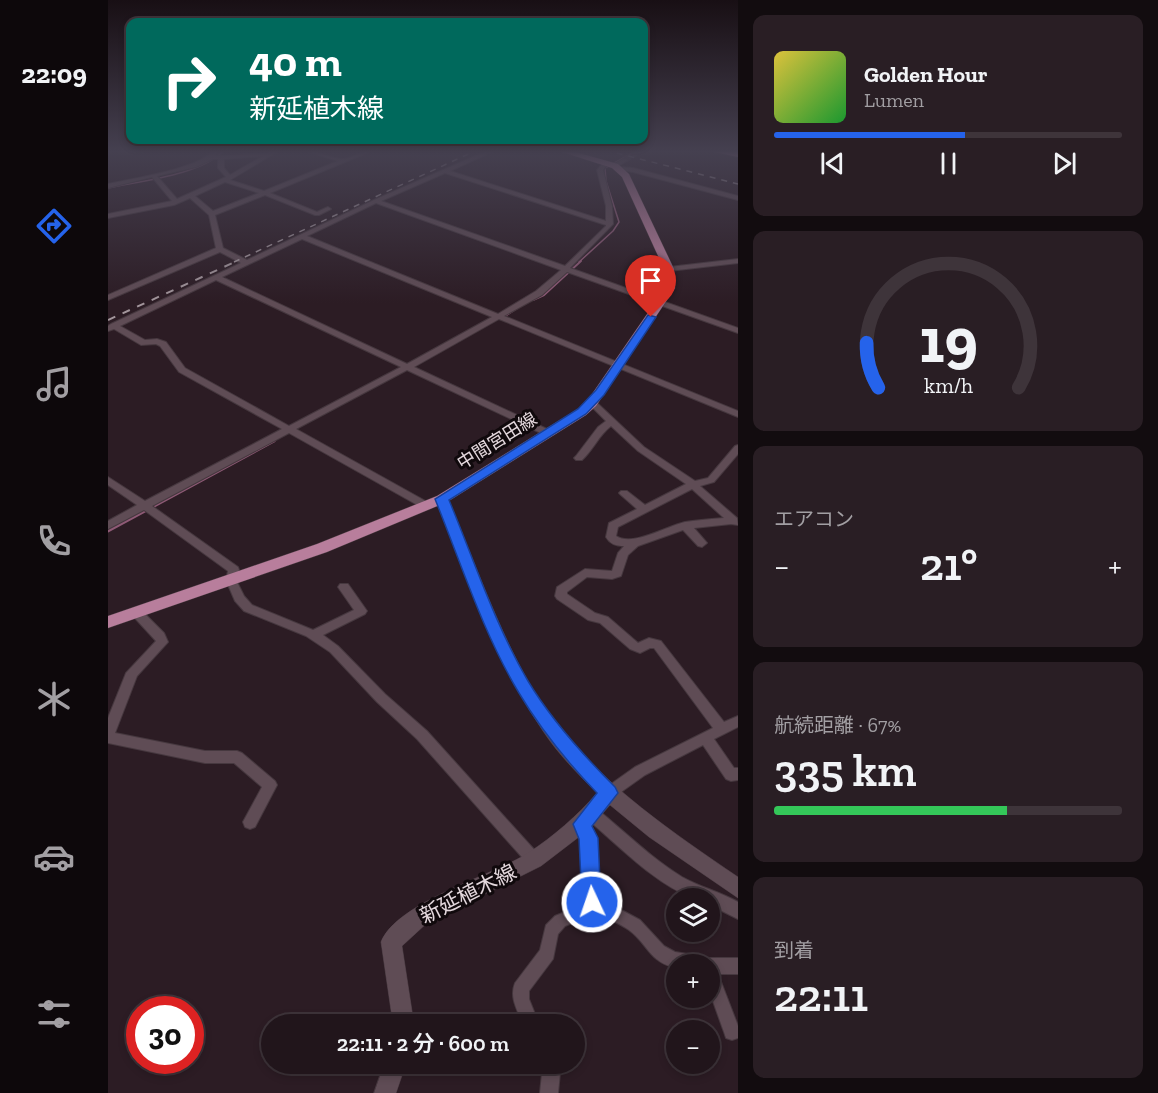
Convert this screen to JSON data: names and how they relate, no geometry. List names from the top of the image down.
{
  "streets": {
    "main road": ["中間宮田線", "新延植木線"]
  },
  "page": {
    "tabs": "22:09",
    "turn": ["40 m", "新延植木線"],
    "song": ["Golden Hour", "Lumen"],
    "tile": [
      "エアコン",
      ["航続距離 · 67%", "335 km"],
      ["到着", "22:11"]
    ],
    "heat": ["−", "21°", "+"],
    "map_buttons": ["+", "−"],
    "limit": "30",
    "trip": "22:11 · 2 分 · 600 m",
    "gauge": ["19", "km/h"]
  }
}
